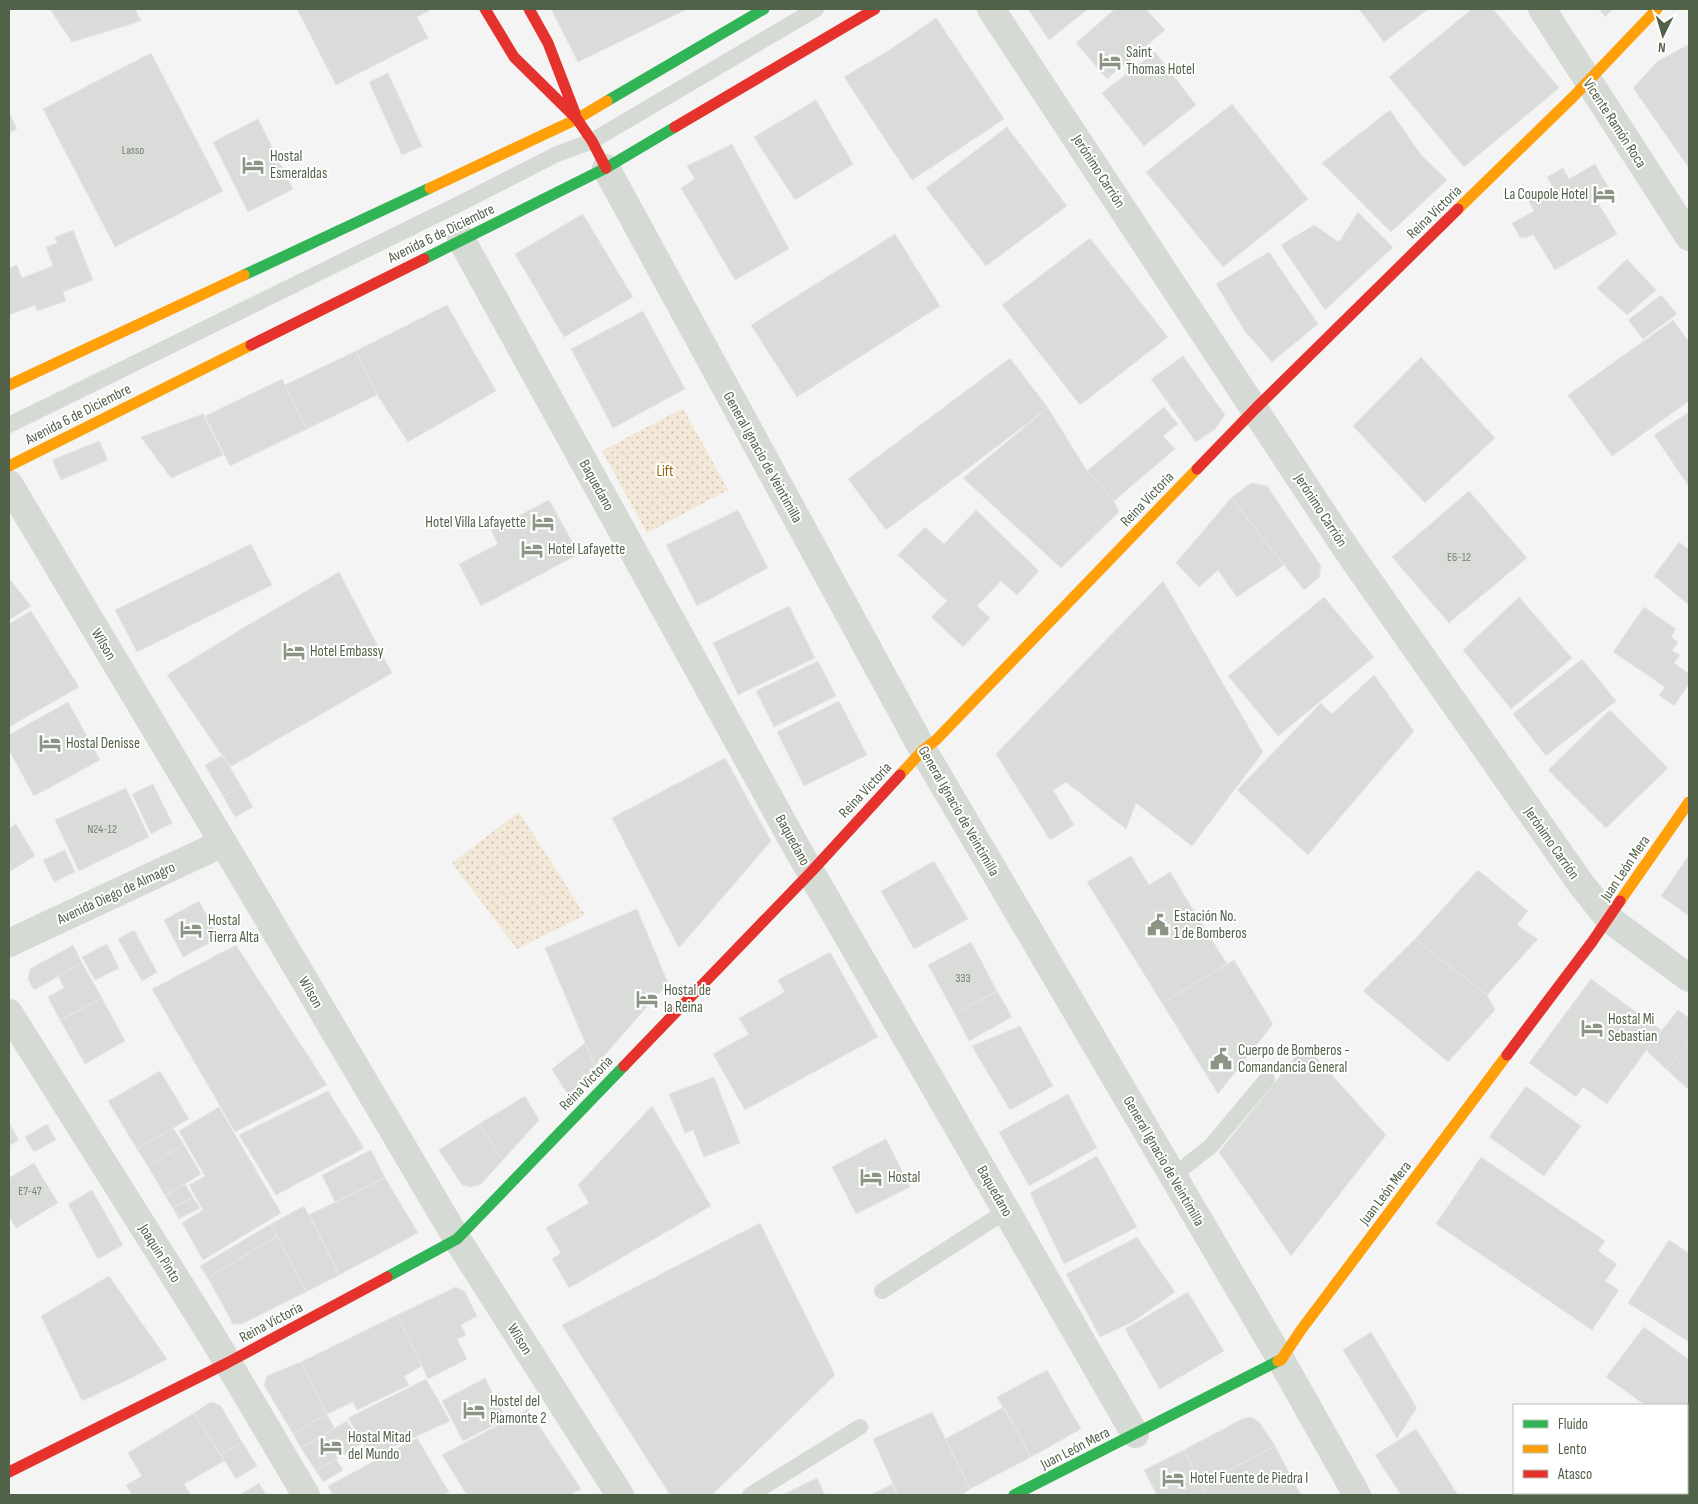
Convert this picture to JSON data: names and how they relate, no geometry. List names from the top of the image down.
{
  "streets": {
    "street": [
      "Vicente Ramón Roca",
      "Jerónimo Carrión",
      "Reina Victoria",
      "Avenida 6 de Diciembre",
      "General Ignacio de Veintimilla",
      "Baquedano",
      "Wilson",
      "Juan León Mera",
      "Avenida Diego de Almagro",
      "Joaquin Pinto"
    ]
  },
  "crossings": [
    ["Vicente Ramón Roca", "Reina Victoria"],
    ["Jerónimo Carrión", "Reina Victoria"],
    ["Jerónimo Carrión", "Juan León Mera"],
    ["Reina Victoria", "General Ignacio de Veintimilla"],
    ["Reina Victoria", "Baquedano"],
    ["Reina Victoria", "Wilson"],
    ["Reina Victoria", "Joaquin Pinto"],
    ["Avenida 6 de Diciembre", "General Ignacio de Veintimilla"],
    ["Avenida 6 de Diciembre", "Baquedano"],
    ["General Ignacio de Veintimilla", "Juan León Mera"],
    ["Baquedano", "Juan León Mera"],
    ["Wilson", "Avenida Diego de Almagro"]
  ],
  "parks": ["Lift"],
  "places": {
    "hotel": [
      "Saint Thomas Hotel",
      "Hostal Esmeraldas",
      "La Coupole Hotel",
      "Hotel Villa Lafayette",
      "Hotel Lafayette",
      "Hotel Embassy",
      "Hostal Denisse",
      "Hostal Tierra Alta",
      "Hostal de la Reina",
      "Hostal Mi Sebastian",
      "Hostal",
      "Hostel del Piamonte 2",
      "Hostal Mitad del Mundo",
      "Hotel Fuente de Piedra I"
    ],
    "public building": ["Estación No. 1 de Bomberos", "Cuerpo de Bomberos - Comandancia General"]
  },
  "house_numbers": [
    "Lasso",
    "E6-12",
    "N24-12",
    "333",
    "E7-47"
  ],
  "legend": ["Fluido", "Lento", "Atasco"],
  "north": "bottom"
}
